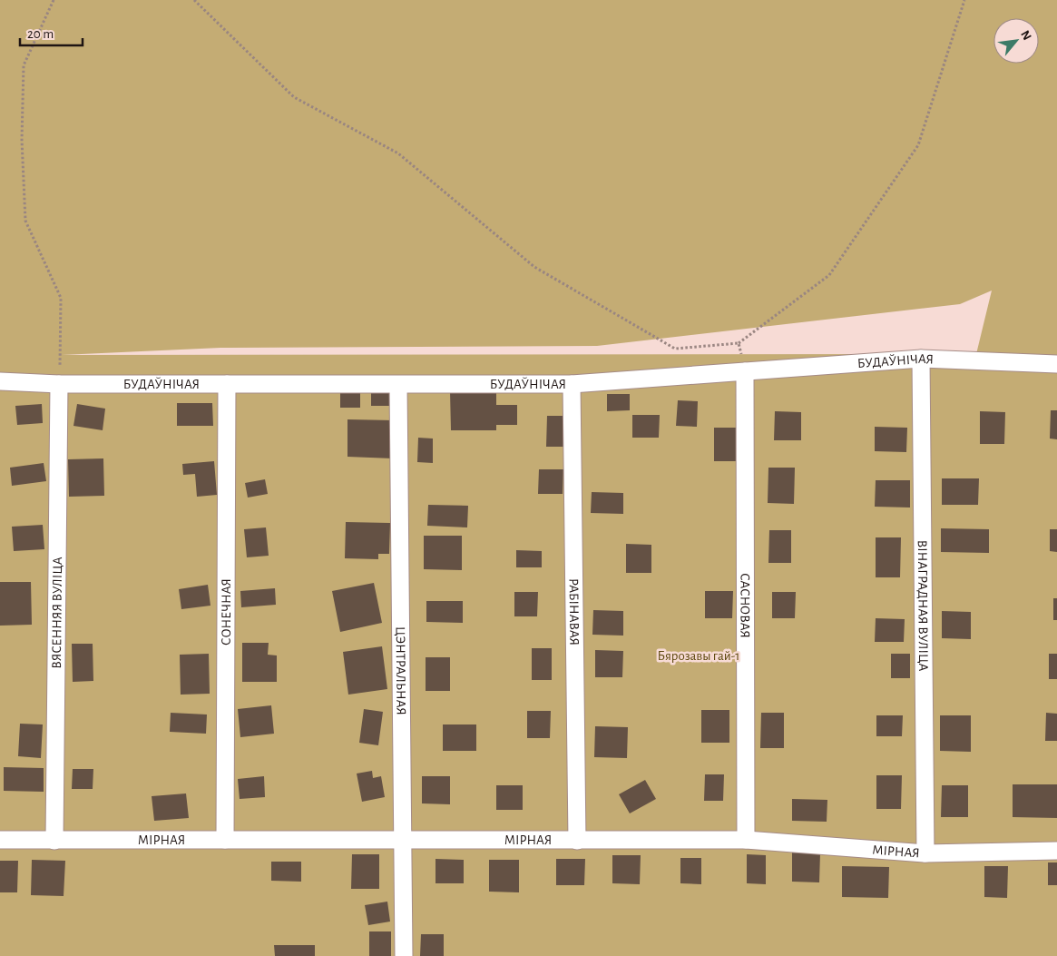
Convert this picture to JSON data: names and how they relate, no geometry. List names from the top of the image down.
{
  "streets": {
    "street": [
      "БУДАЎНІЧАЯ",
      "САСНОВАЯ",
      "ВІНАГРАДНАЯ ВУЛІЦА",
      "ВЯСЕННЯЯ ВУЛІЦА",
      "СОНЕЧНАЯ",
      "РАБІНАВАЯ",
      "ЦЭНТРАЛЬНАЯ",
      "МІРНАЯ"
    ]
  },
  "crossings": [
    ["БУДАЎНІЧАЯ", "САСНОВАЯ"],
    ["БУДАЎНІЧАЯ", "ВІНАГРАДНАЯ ВУЛІЦА"],
    ["БУДАЎНІЧАЯ", "ВЯСЕННЯЯ ВУЛІЦА"],
    ["БУДАЎНІЧАЯ", "СОНЕЧНАЯ"],
    ["БУДАЎНІЧАЯ", "РАБІНАВАЯ"],
    ["БУДАЎНІЧАЯ", "ЦЭНТРАЛЬНАЯ"],
    ["САСНОВАЯ", "МІРНАЯ"],
    ["ВІНАГРАДНАЯ ВУЛІЦА", "МІРНАЯ"],
    ["ВЯСЕННЯЯ ВУЛІЦА", "МІРНАЯ"],
    ["СОНЕЧНАЯ", "МІРНАЯ"],
    ["РАБІНАВАЯ", "МІРНАЯ"],
    ["ЦЭНТРАЛЬНАЯ", "МІРНАЯ"]
  ],
  "parks": ["Бярозавы гай-1"],
  "scale_bar": "20 m",
  "north": "top right"
}
